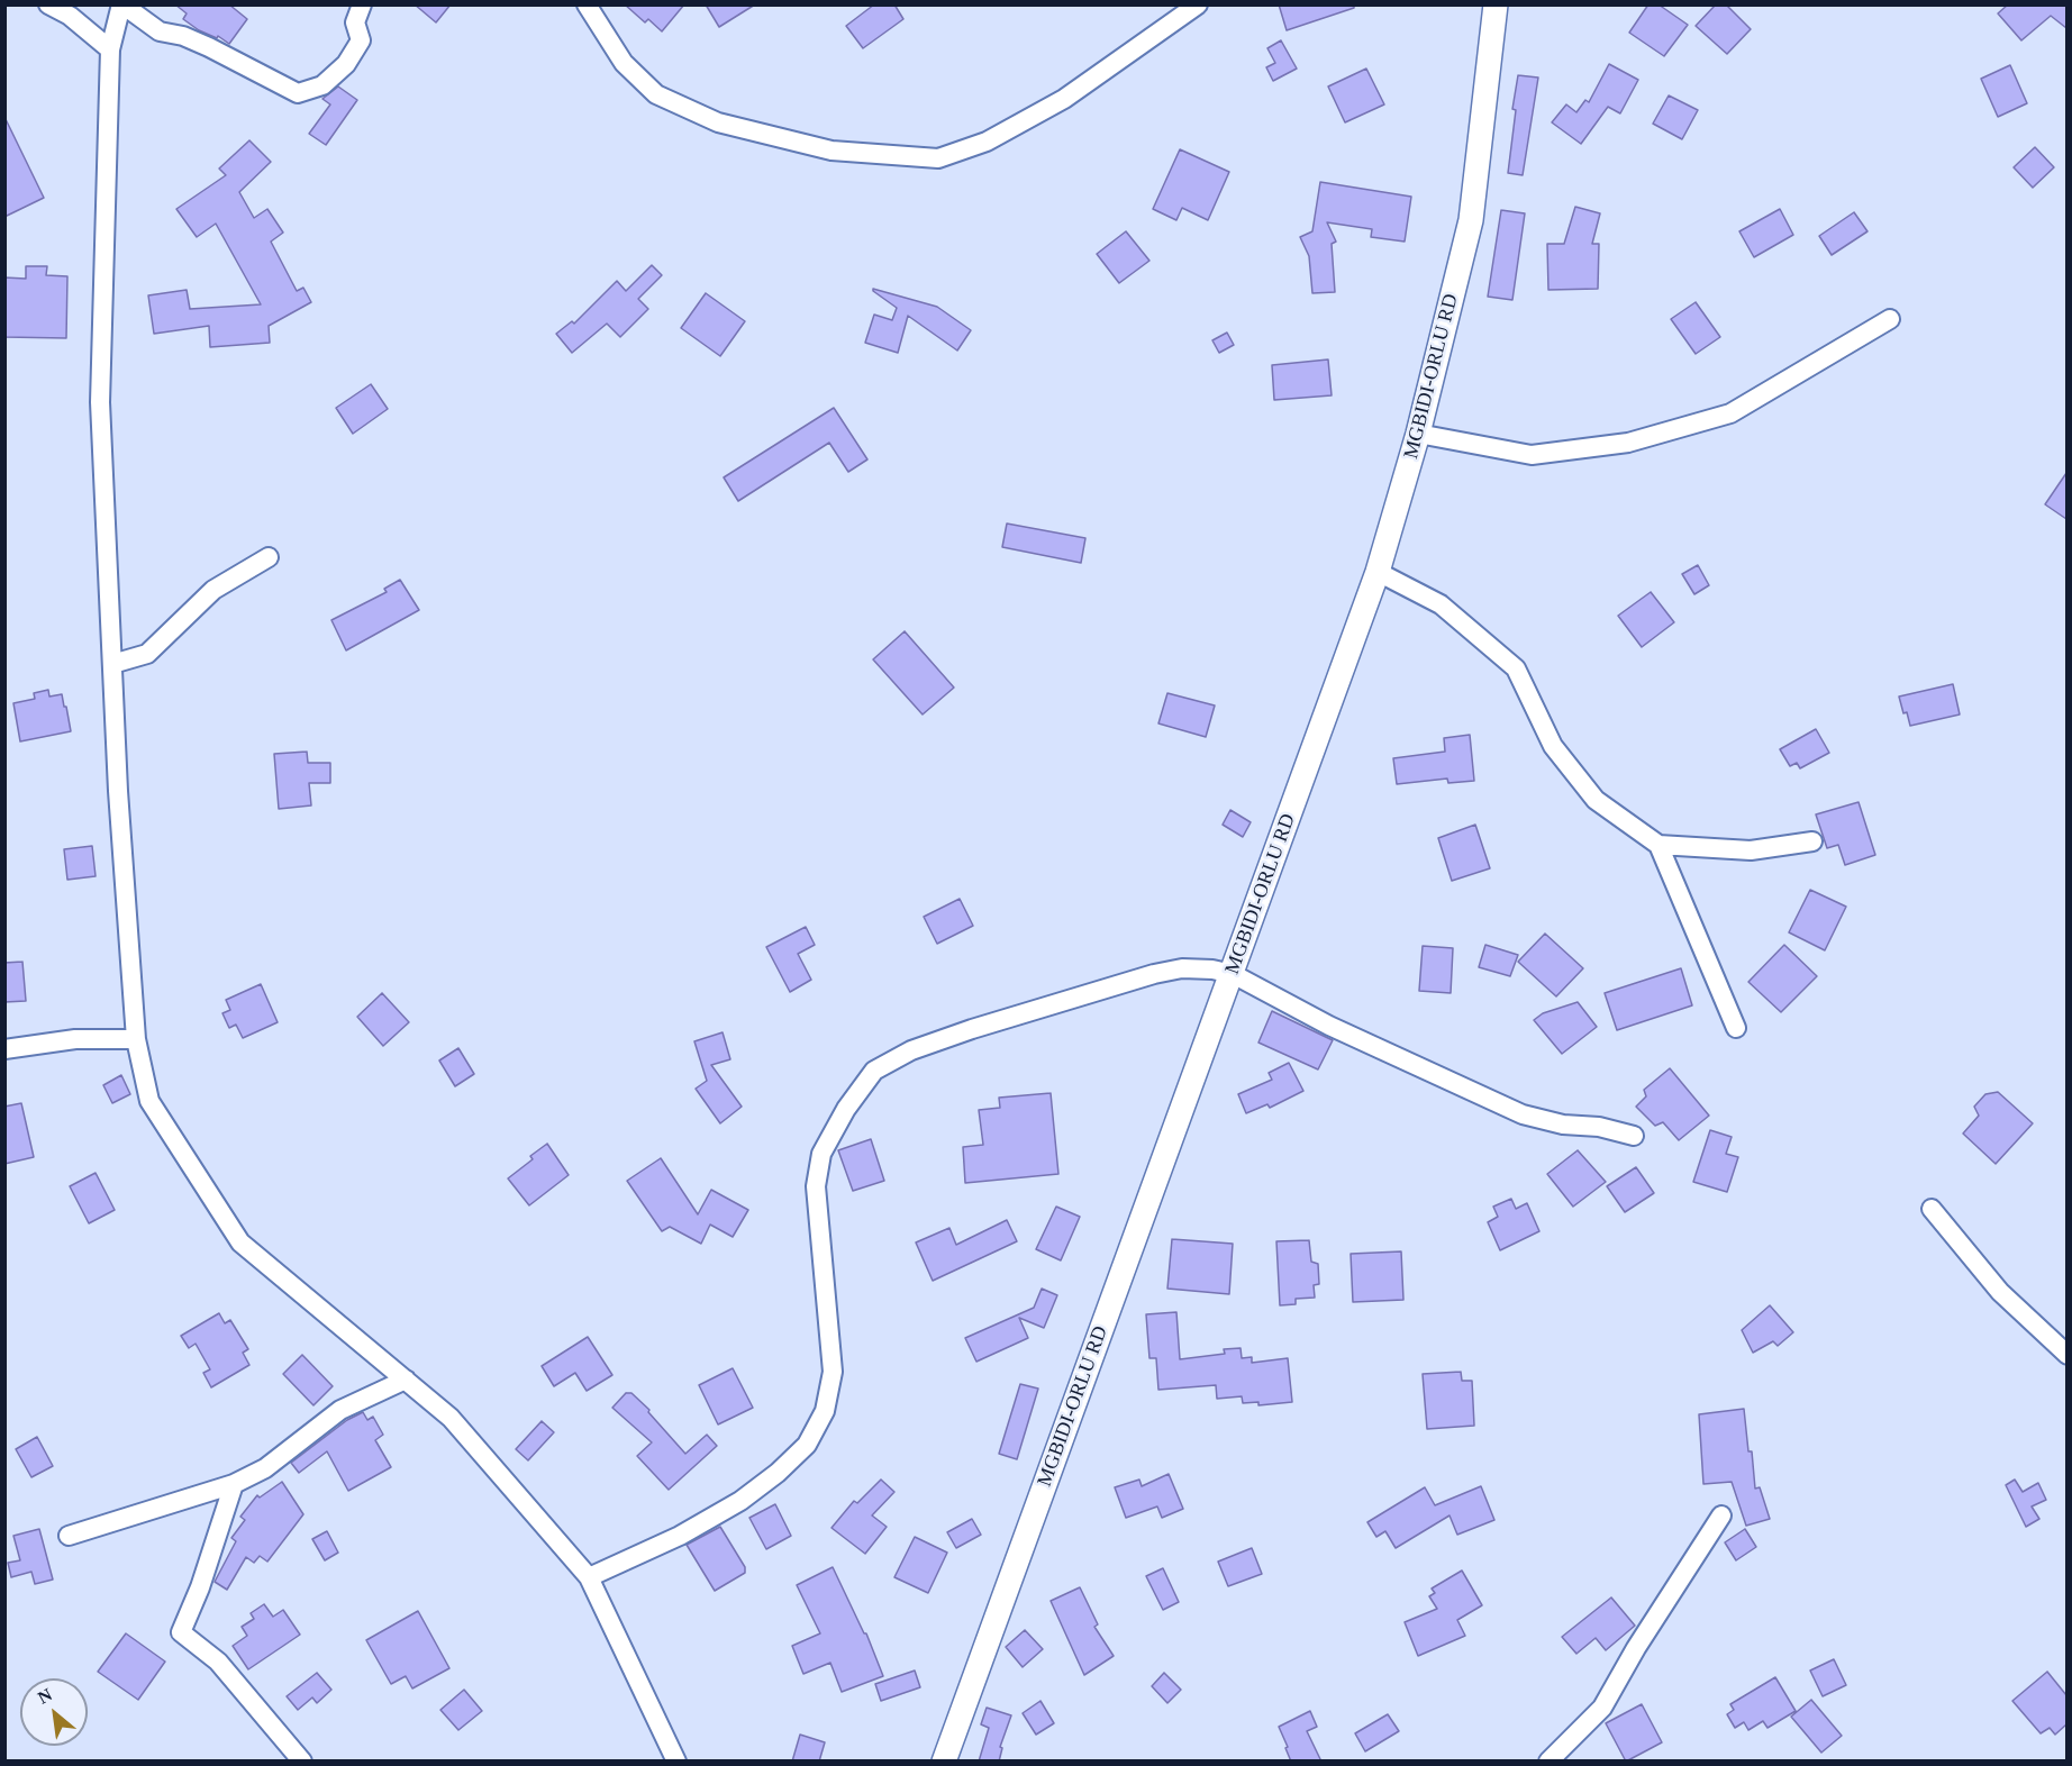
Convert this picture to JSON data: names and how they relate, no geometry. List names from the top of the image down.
{
  "streets": {
    "main road": ["MGBIDI-ORLU RD"]
  },
  "north": "top left"
}
